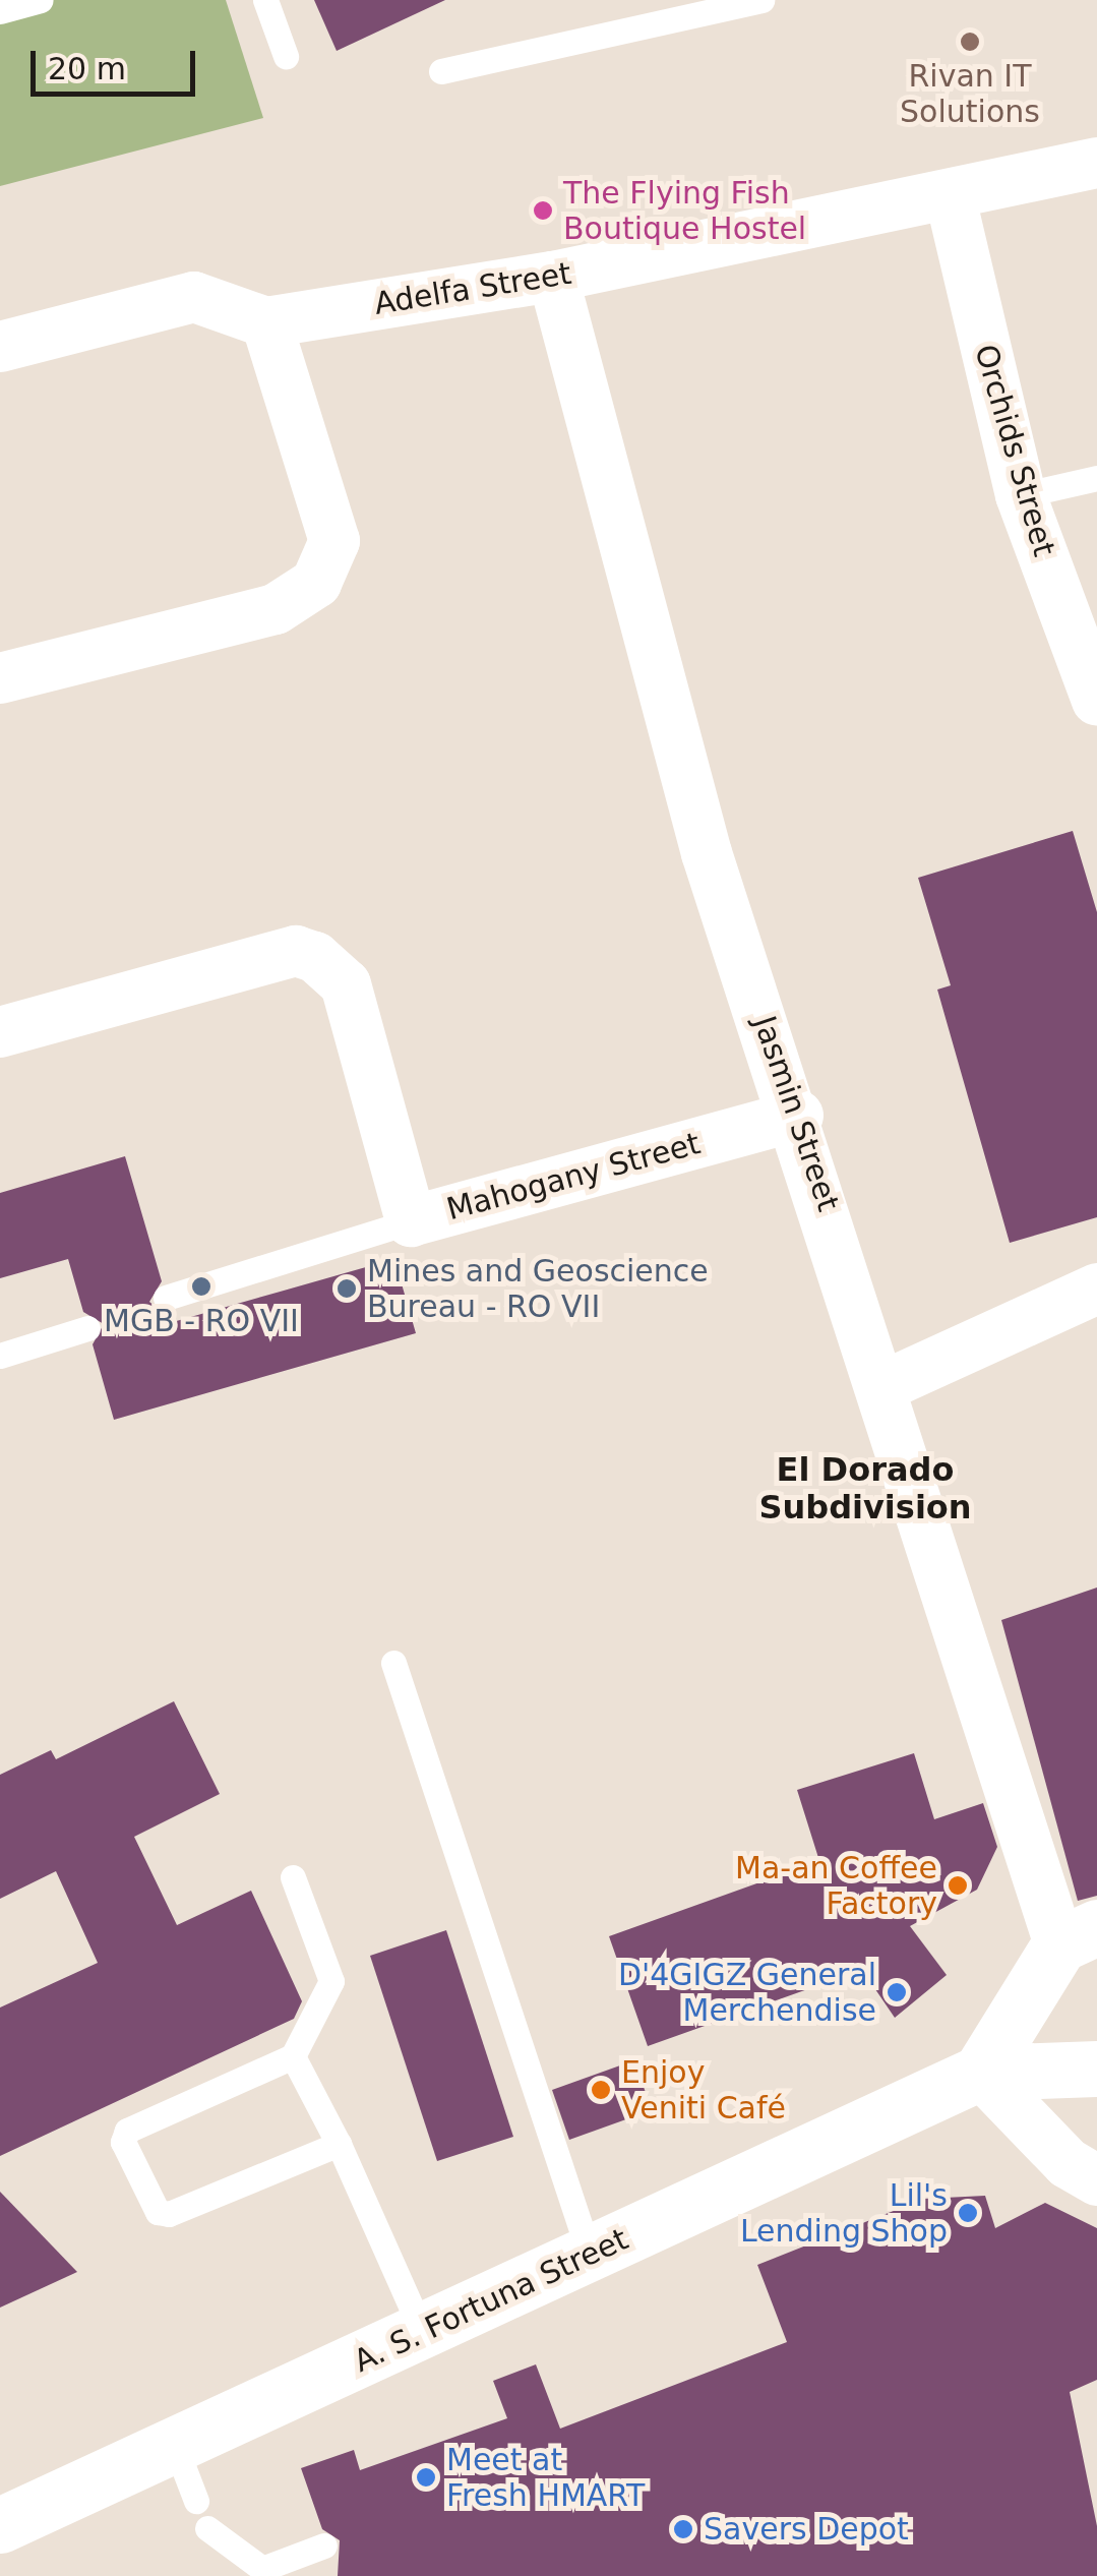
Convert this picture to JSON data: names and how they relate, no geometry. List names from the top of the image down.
{
  "streets": {
    "main road": ["A. S. Fortuna Street"],
    "street": [
      "Adelfa Street",
      "Orchids Street",
      "Jasmin Street",
      "Mahogany Street"
    ]
  },
  "crossings": [
    ["Adelfa Street", "Orchids Street"],
    ["Adelfa Street", "Jasmin Street"],
    ["Jasmin Street", "Mahogany Street"]
  ],
  "districts": ["El Dorado Subdivision"],
  "places": [
    "Rivan IT Solutions",
    "The Flying Fish Boutique Hostel",
    "MGB - RO VII",
    "Mines and Geoscience Bureau - RO VII",
    "Ma-an Coffee Factory",
    "D'4GIGZ General Merchendise",
    "Enjoy Veniti Café",
    "Lil's Lending Shop",
    "Meet at Fresh HMART",
    "Savers Depot"
  ],
  "scale_bar": "20 m"
}
